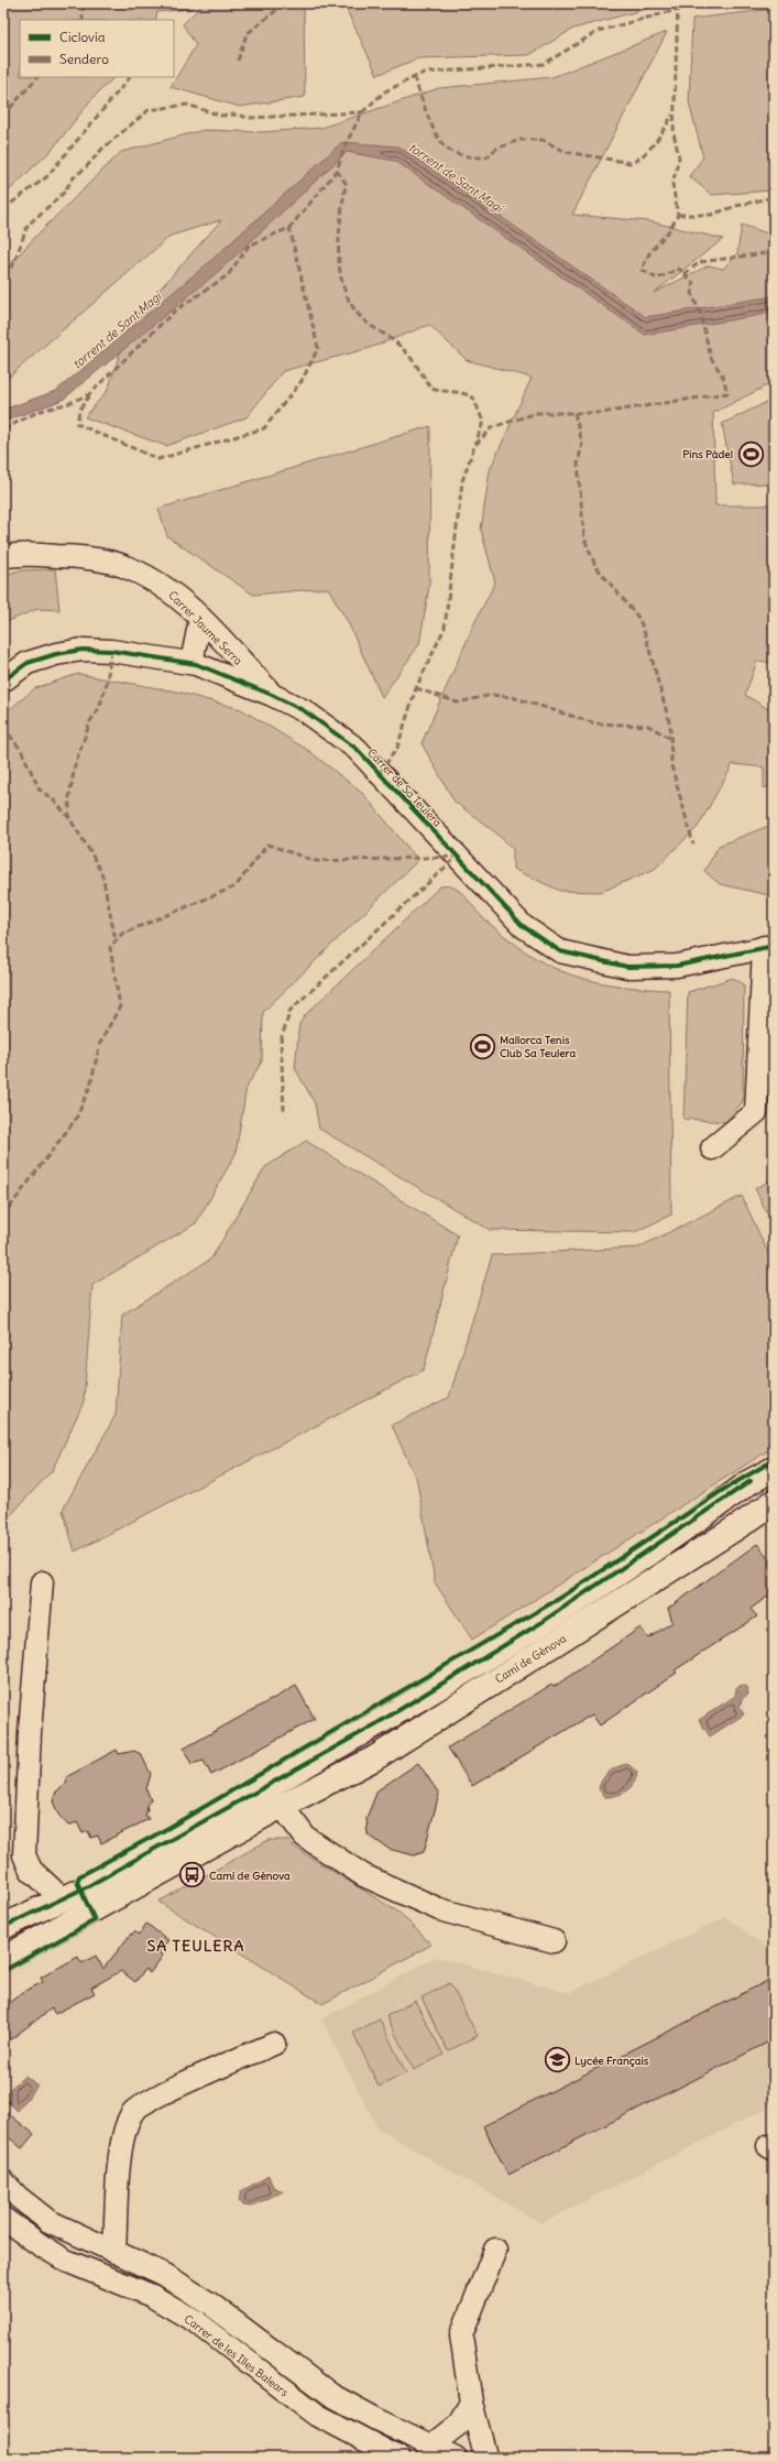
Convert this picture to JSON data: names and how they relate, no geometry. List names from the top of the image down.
{
  "streets": {
    "street": [
      "Carrer Jaume Serra",
      "Carrer de Sa Teulera",
      "Camí de Gènova",
      "Carrer de les Illes Balears"
    ]
  },
  "crossings": [
    ["Carrer Jaume Serra", "Carrer de Sa Teulera"]
  ],
  "districts": ["SA TEULERA"],
  "water": ["torrent de Sant Magí"],
  "places": {
    "sports": ["Pins Pàdel", "Mallorca Tenis Club Sa Teulera"],
    "bus stop": ["Camí de Gènova"],
    "school or university": ["Lycée Français"]
  },
  "legend": ["Ciclovía", "Sendero"]
}
